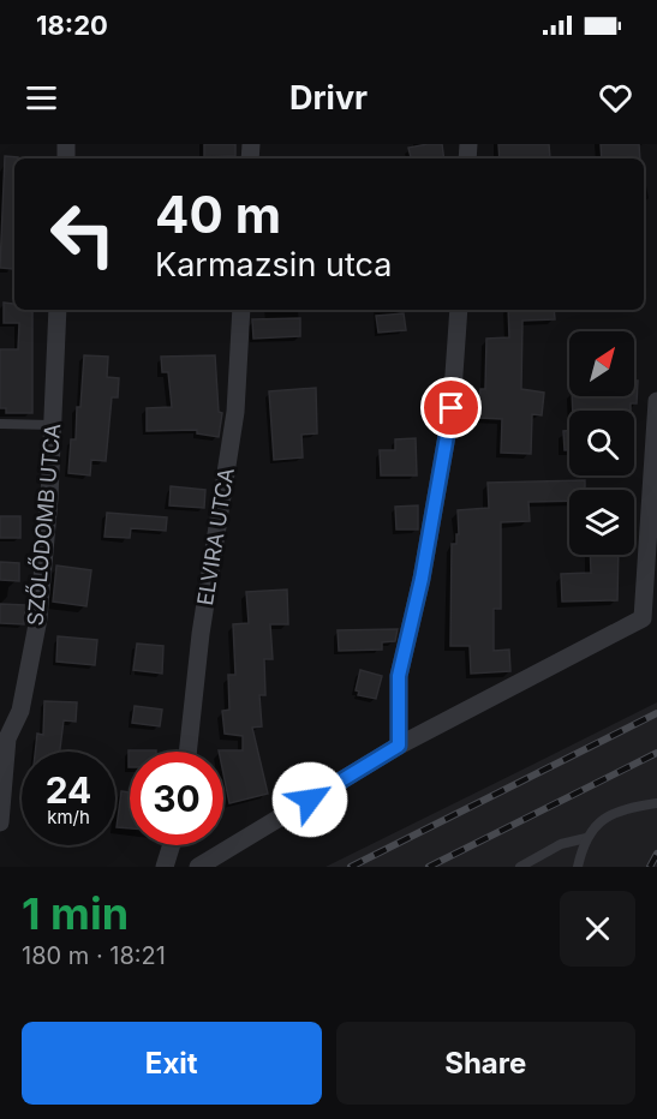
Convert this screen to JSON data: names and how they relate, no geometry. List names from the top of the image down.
{
  "streets": {
    "street": ["SZŐLŐDOMB UTCA", "ELVIRA UTCA"]
  },
  "north": "top right",
  "page": {
    "status": "18:20",
    "header": "Drivr",
    "turn": ["40 m", "Karmazsin utca"],
    "speed": "24 km/h",
    "limit": "30",
    "heading": ["1 min", "180 m · 18:21"],
    "buttons": ["Exit", "Share"]
  }
}
